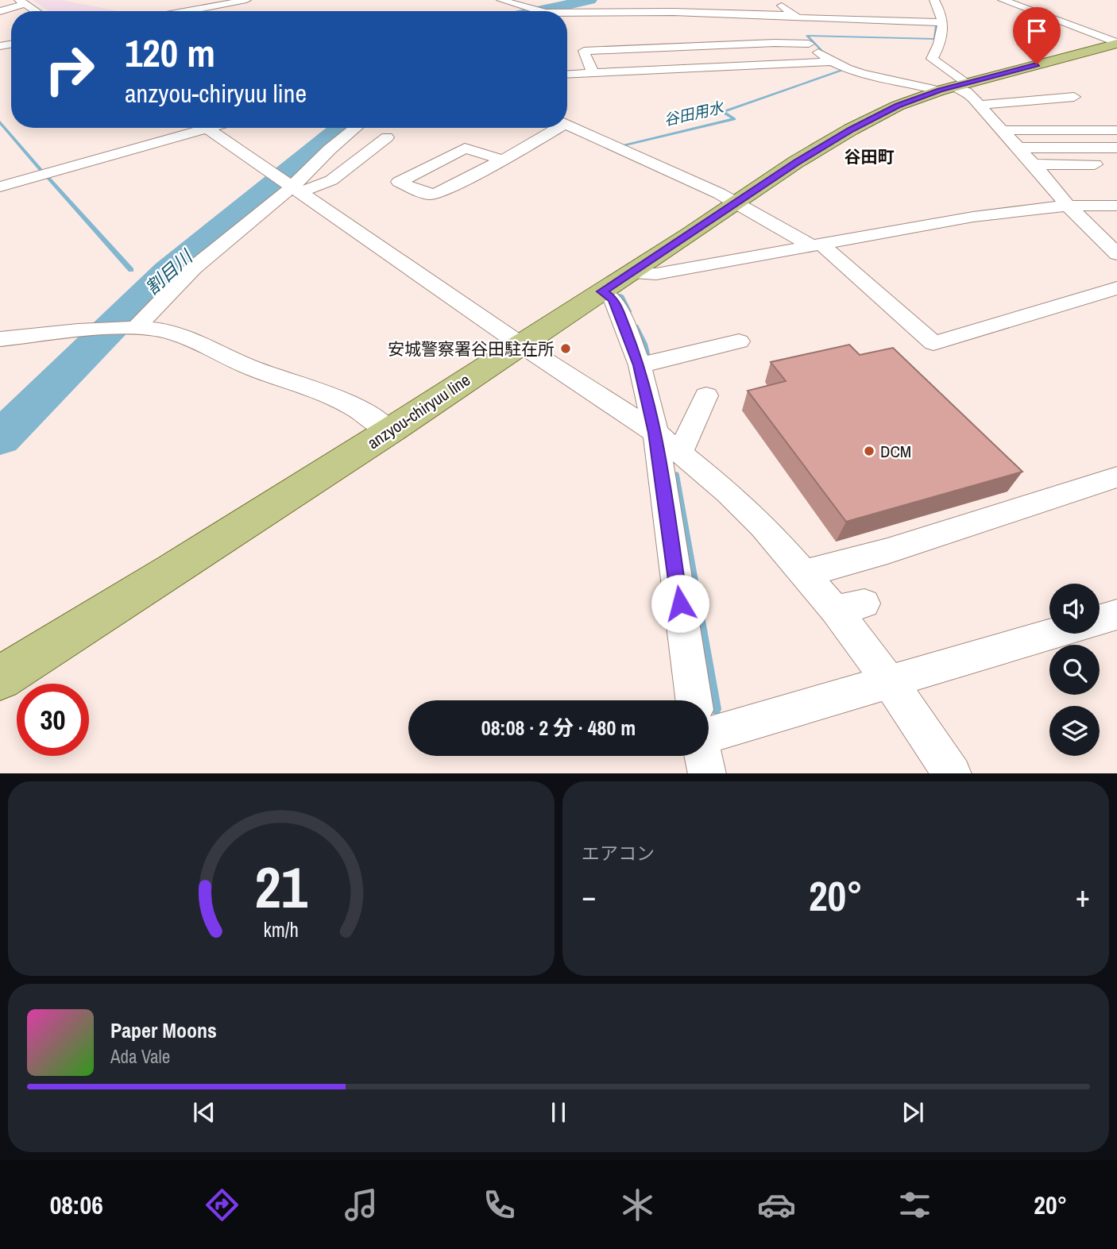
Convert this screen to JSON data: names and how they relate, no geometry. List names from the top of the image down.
{
  "streets": {
    "main road": ["anzyou-chiryuu line"]
  },
  "districts": ["谷田町"],
  "water": ["谷田用水", "割目川"],
  "places": ["安城警察署谷田駐在所", "DCM"],
  "page": {
    "turn": ["120 m", "anzyou-chiryuu line"],
    "limit": "30",
    "trip": "08:08 · 2 分 · 480 m",
    "tile": "エアコン",
    "heat": ["−", "20°", "+"],
    "song": ["Paper Moons", "Ada Vale"],
    "tabs": ["08:06", "20°"],
    "gauge": ["21", "km/h"]
  }
}
